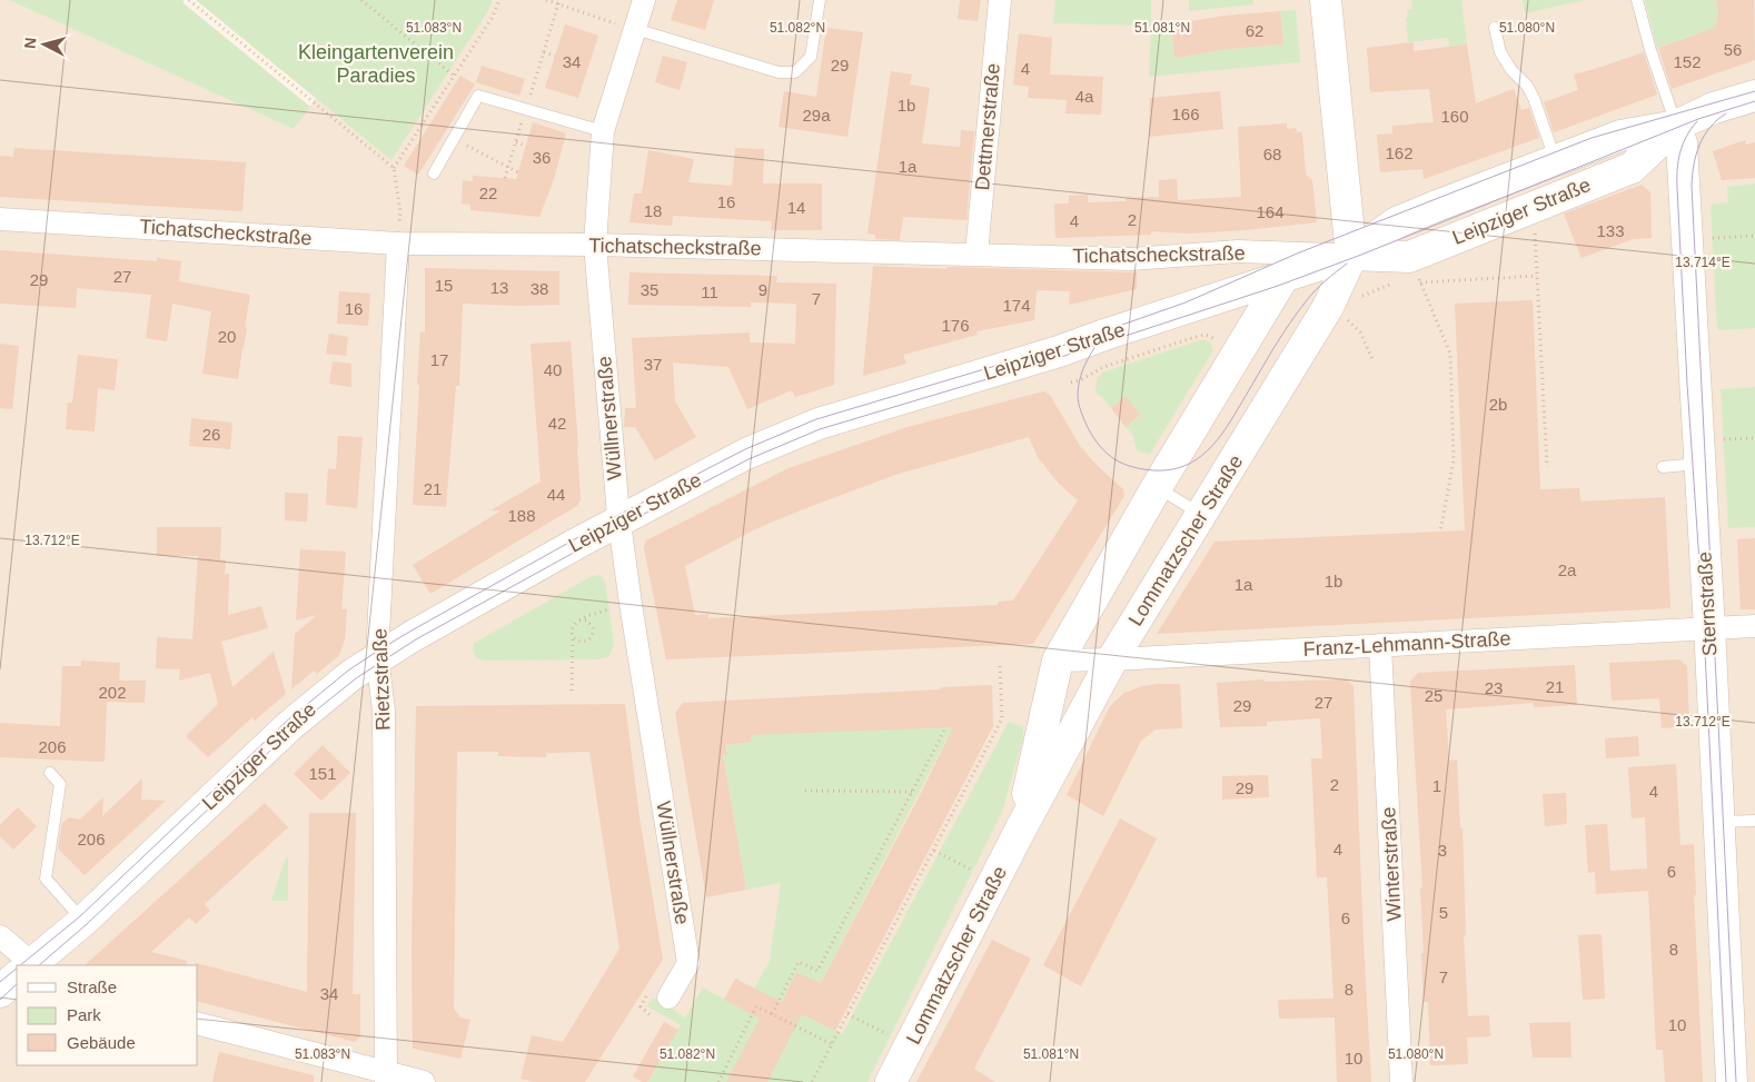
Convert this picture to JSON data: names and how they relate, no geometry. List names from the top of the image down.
{
  "streets": {
    "main road": ["Leipziger Straße", "Lommatzscher Straße", "Sternstraße"],
    "street": [
      "Dettmerstraße",
      "Tichatscheckstraße",
      "Wüllnerstraße",
      "Franz-Lehmann-Straße",
      "Rietzstraße",
      "Winterstraße"
    ]
  },
  "crossings": [
    ["Dettmerstraße", "Tichatscheckstraße"],
    ["Leipziger Straße", "Tichatscheckstraße"],
    ["Leipziger Straße", "Wüllnerstraße"],
    ["Leipziger Straße", "Lommatzscher Straße"],
    ["Leipziger Straße", "Sternstraße"],
    ["Leipziger Straße", "Rietzstraße"],
    ["Tichatscheckstraße", "Wüllnerstraße"],
    ["Tichatscheckstraße", "Lommatzscher Straße"],
    ["Tichatscheckstraße", "Rietzstraße"],
    ["Lommatzscher Straße", "Franz-Lehmann-Straße"],
    ["Sternstraße", "Franz-Lehmann-Straße"],
    ["Franz-Lehmann-Straße", "Winterstraße"]
  ],
  "parks": ["Kleingartenverein Paradies"],
  "house_numbers": [
    "62",
    "56",
    "34",
    "152",
    "29",
    "4",
    "4a",
    "1b",
    "166",
    "29a",
    "160",
    "162",
    "68",
    "36",
    "1a",
    "22",
    "16",
    "14",
    "18",
    "164",
    "2",
    "4",
    "133",
    "27",
    "29",
    "15",
    "13",
    "38",
    "35",
    "9",
    "11",
    "7",
    "174",
    "16",
    "176",
    "20",
    "17",
    "37",
    "40",
    "2b",
    "42",
    "26",
    "21",
    "44",
    "188",
    "2a",
    "1b",
    "1a",
    "21",
    "23",
    "202",
    "25",
    "27",
    "29",
    "206",
    "151",
    "2",
    "1",
    "29",
    "4",
    "206",
    "4",
    "3",
    "6",
    "5",
    "6",
    "8",
    "7",
    "8",
    "34",
    "10",
    "10"
  ],
  "legend": ["Straße", "Park", "Gebäude"],
  "north": "left",
  "coordinates": [
    "51.083°N",
    "51.082°N",
    "51.081°N",
    "51.080°N",
    "13.714°E",
    "13.712°E"
  ]
}
